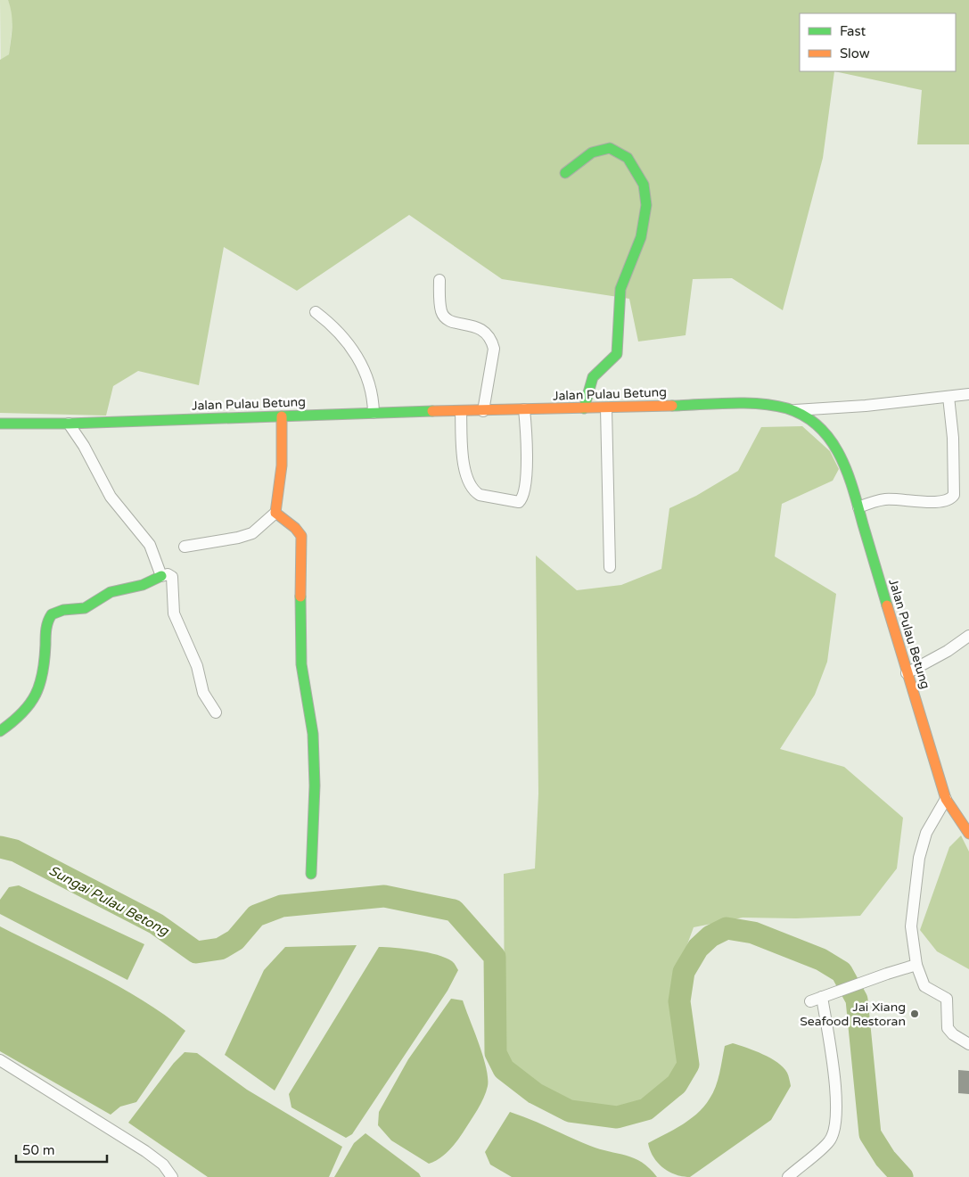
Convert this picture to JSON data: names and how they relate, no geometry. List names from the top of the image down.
{
  "streets": {
    "street": ["Jalan Pulau Betung"]
  },
  "water": ["Sungai Pulau Betong"],
  "places": ["Jai Xiang Seafood Restoran"],
  "legend": ["Fast", "Slow"],
  "scale_bar": "50 m"
}
